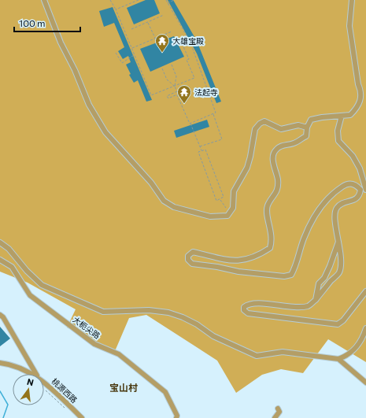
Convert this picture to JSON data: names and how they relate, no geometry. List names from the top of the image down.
{
  "streets": {
    "street": ["大枙尖路", "桃源西路"]
  },
  "districts": ["宝山村"],
  "places": {
    "temple": ["大雄宝殿", "法起寺"]
  },
  "scale_bar": "100 m",
  "north": "top"
}
